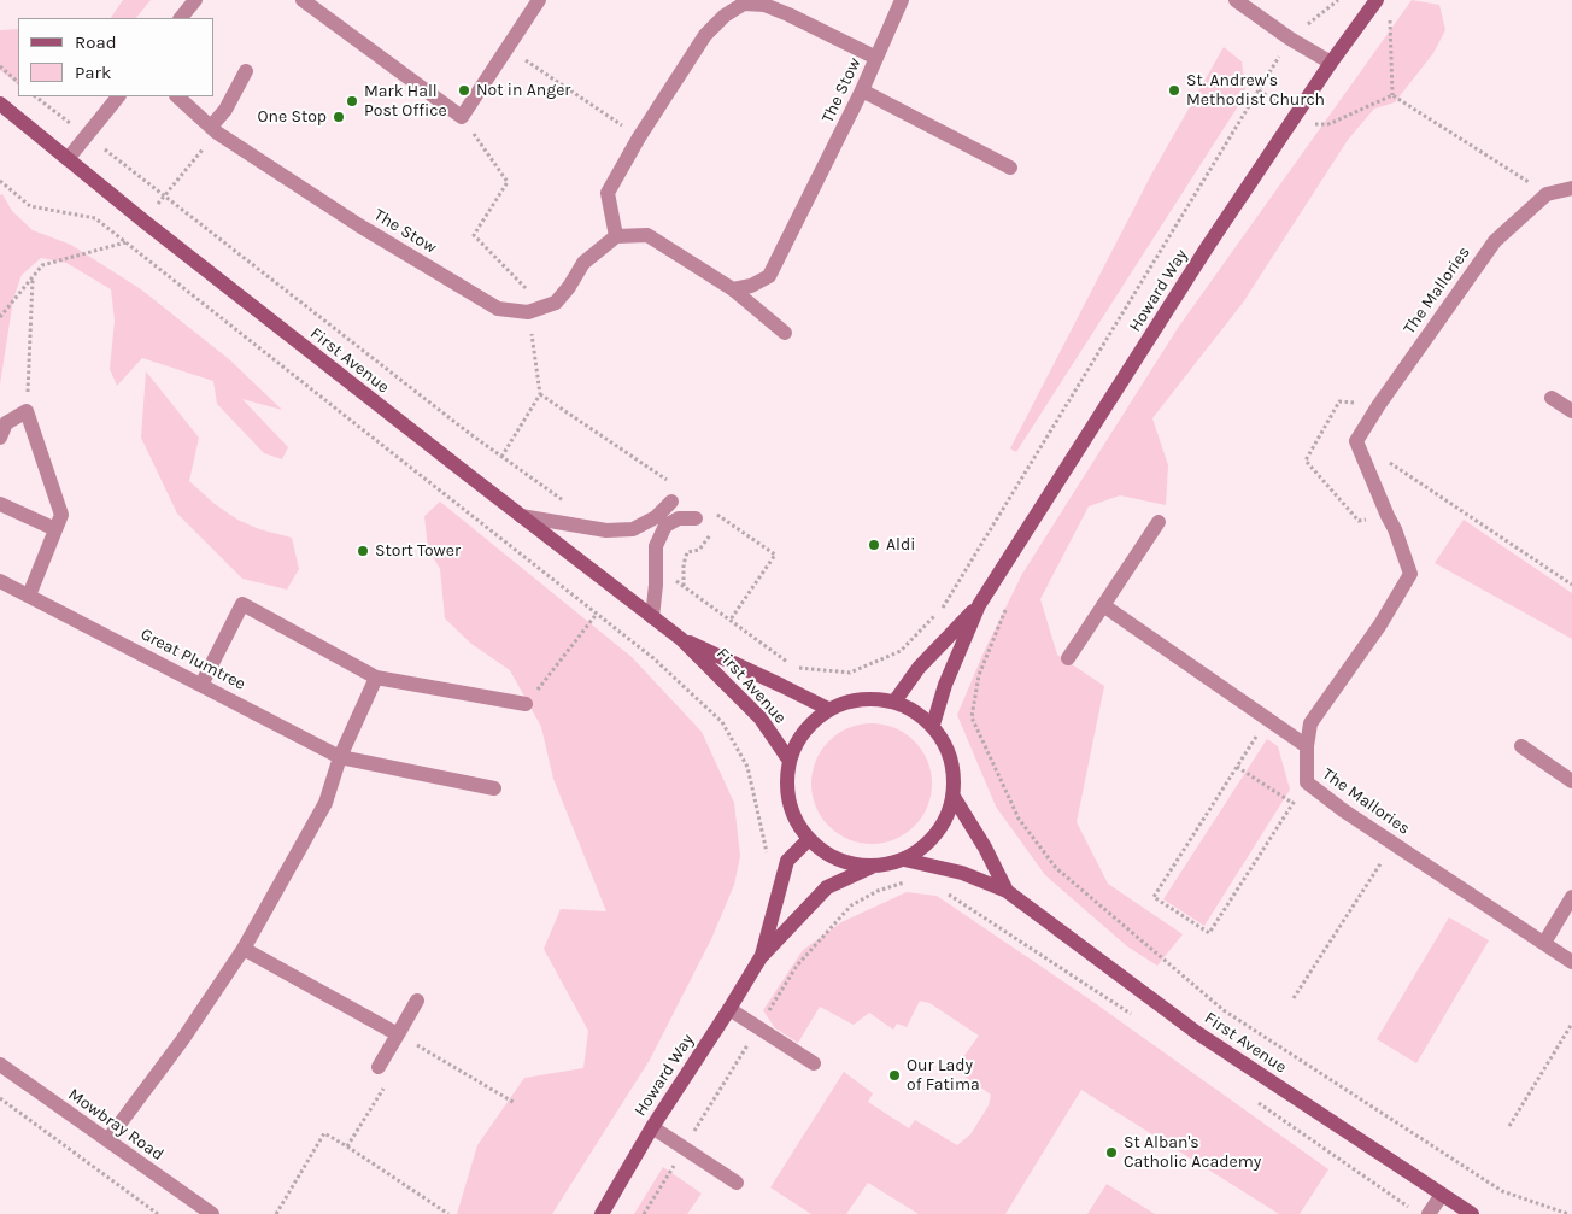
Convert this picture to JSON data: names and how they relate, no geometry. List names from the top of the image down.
{
  "streets": {
    "street": [
      "The Stow",
      "Howard Way",
      "The Mallories",
      "First Avenue",
      "Great Plumtree",
      "Mowbray Road"
    ]
  },
  "crossings": [
    ["Howard Way", "First Avenue"]
  ],
  "places": [
    "Not in Anger",
    "St. Andrew's Methodist Church",
    "Mark Hall Post Office",
    "One Stop",
    "Aldi",
    "Stort Tower",
    "Our Lady of Fatima",
    "St Alban's Catholic Academy"
  ],
  "legend": ["Road", "Park"]
}
